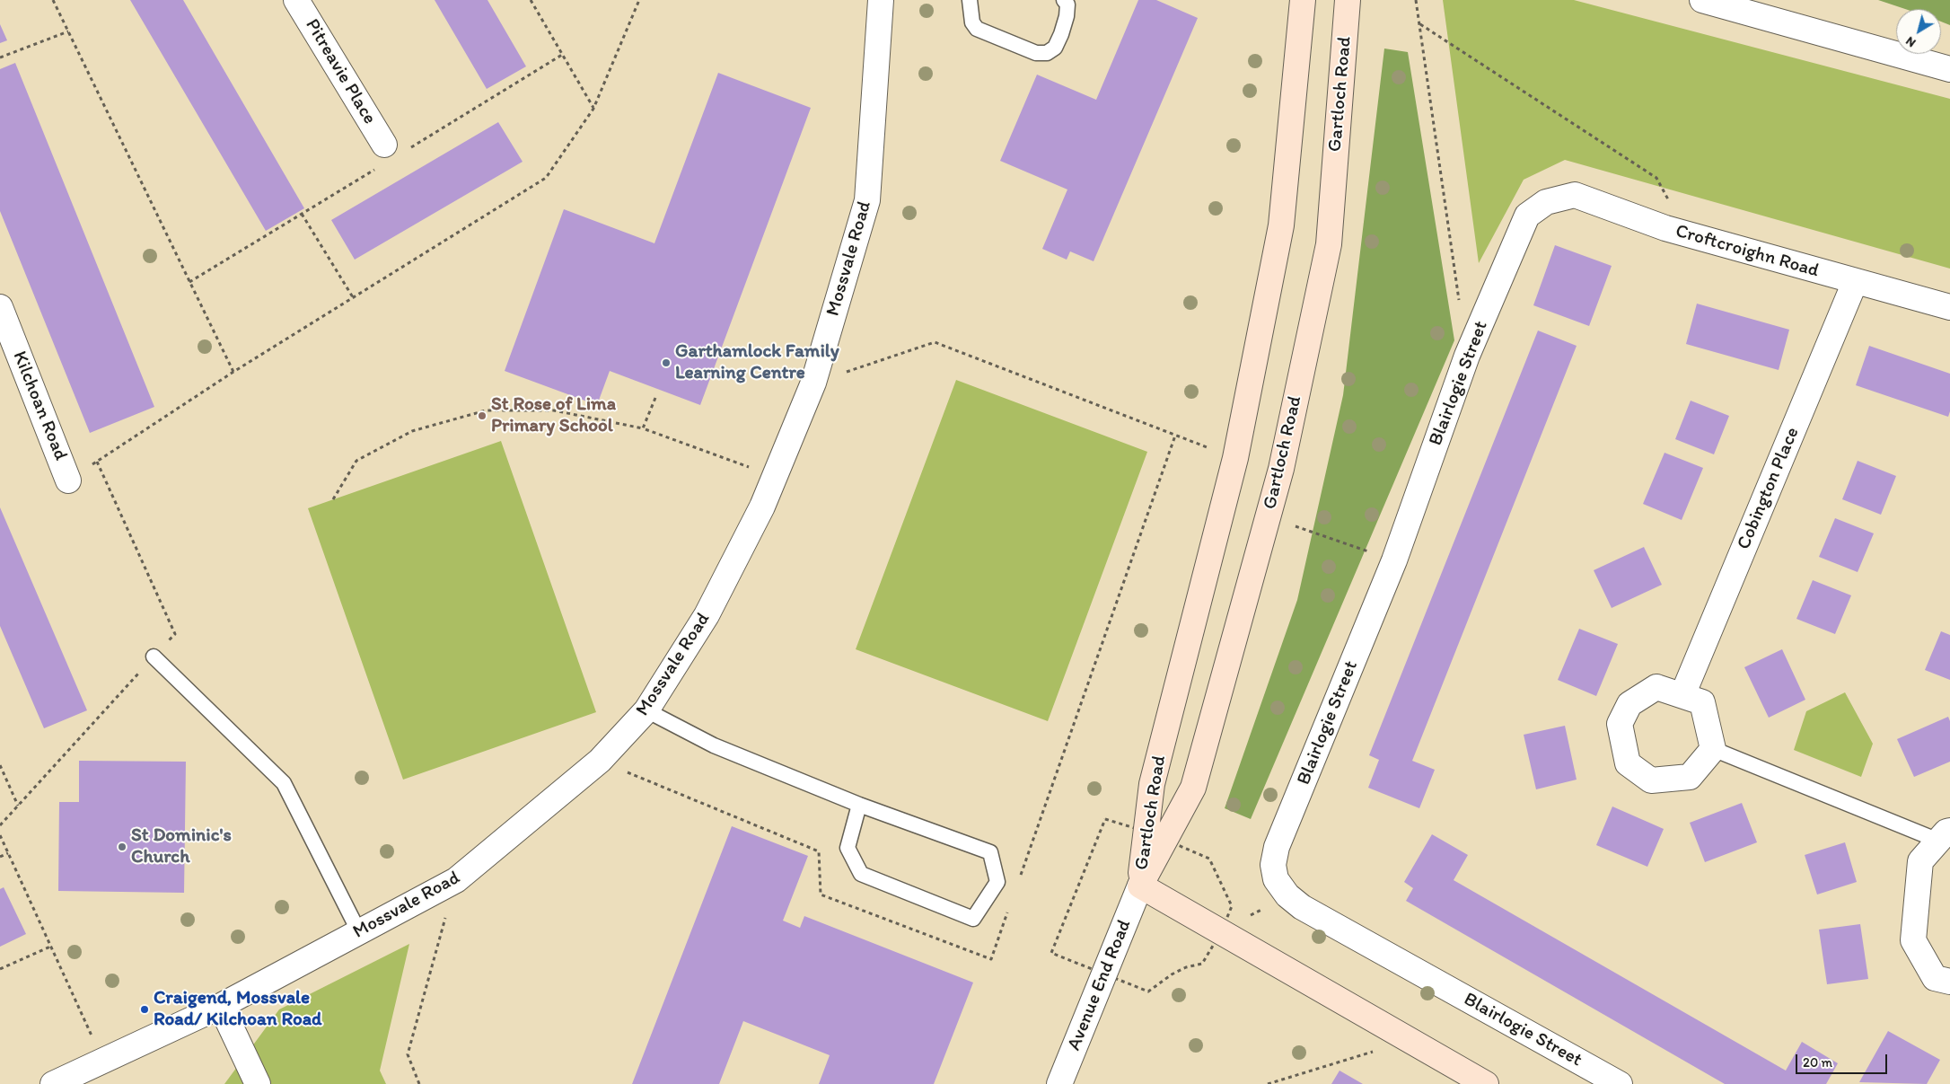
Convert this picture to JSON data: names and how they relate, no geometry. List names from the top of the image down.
{
  "streets": {
    "main road": ["Gartloch Road"],
    "street": [
      "Pitreavie Place",
      "Croftcroighn Road",
      "Mossvale Road",
      "Blairlogie Street",
      "Kilchoan Road",
      "Cobington Place",
      "Avenue End Road"
    ]
  },
  "crossings": [
    ["Gartloch Road", "Avenue End Road"],
    ["Croftcroighn Road", "Blairlogie Street"],
    ["Croftcroighn Road", "Cobington Place"]
  ],
  "places": [
    "Garthamlock Family Learning Centre",
    "St Rose of Lima Primary School",
    "St Dominic's Church",
    "Craigend, Mossvale Road/ Kilchoan Road"
  ],
  "scale_bar": "20 m",
  "north": "bottom left"
}
